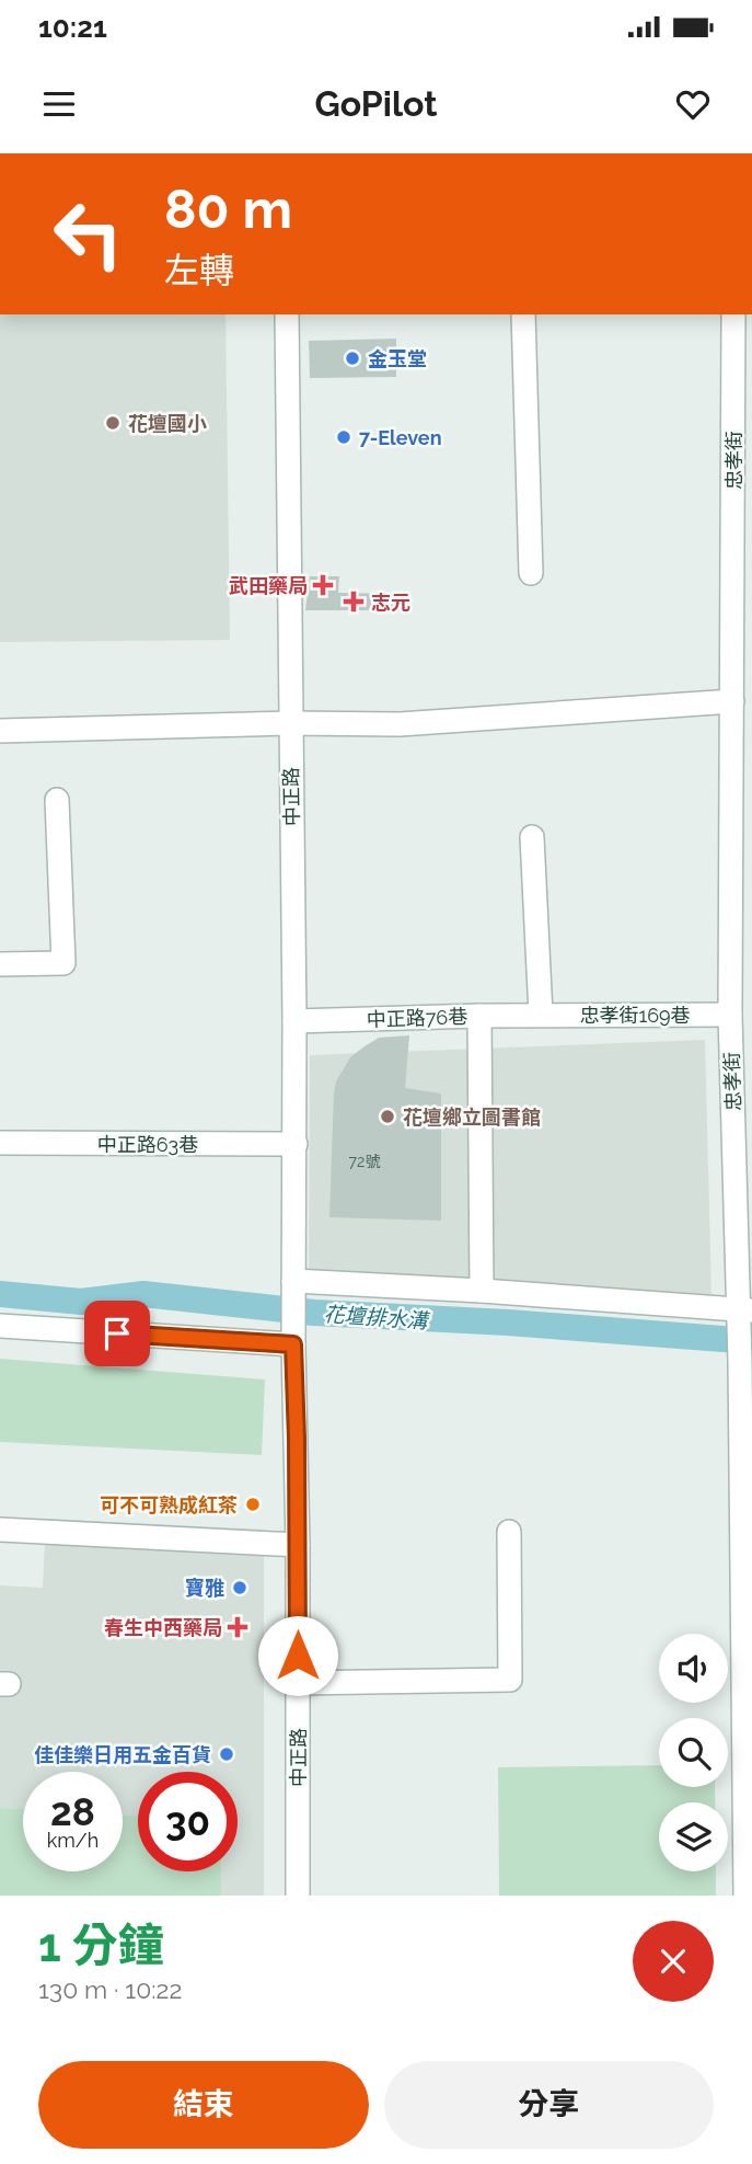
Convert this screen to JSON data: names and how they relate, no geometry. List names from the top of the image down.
{
  "streets": {
    "street": [
      "忠孝街",
      "中正路",
      "忠孝街169巷",
      "中正路76巷",
      "中正路63巷"
    ]
  },
  "crossings": [
    ["忠孝街", "忠孝街169巷"],
    ["中正路", "中正路76巷"],
    ["中正路", "中正路63巷"],
    ["忠孝街169巷", "中正路76巷"]
  ],
  "water": ["花壇排水溝"],
  "places": {
    "other": [
      "金玉堂",
      "花壇國小",
      "7-Eleven",
      "花壇鄉立圖書館",
      "可不可熟成紅茶",
      "寶雅",
      "佳佳樂日用五金百貨"
    ],
    "health": ["武田藥局", "志元", "春生中西藥局"]
  },
  "house_numbers": ["72號"],
  "page": {
    "status": "10:21",
    "header": "GoPilot",
    "turn": ["80 m", "左轉"],
    "speed": "28 km/h",
    "limit": "30",
    "heading": ["1 分鐘", "130 m · 10:22"],
    "buttons": ["結束", "分享"]
  }
}
